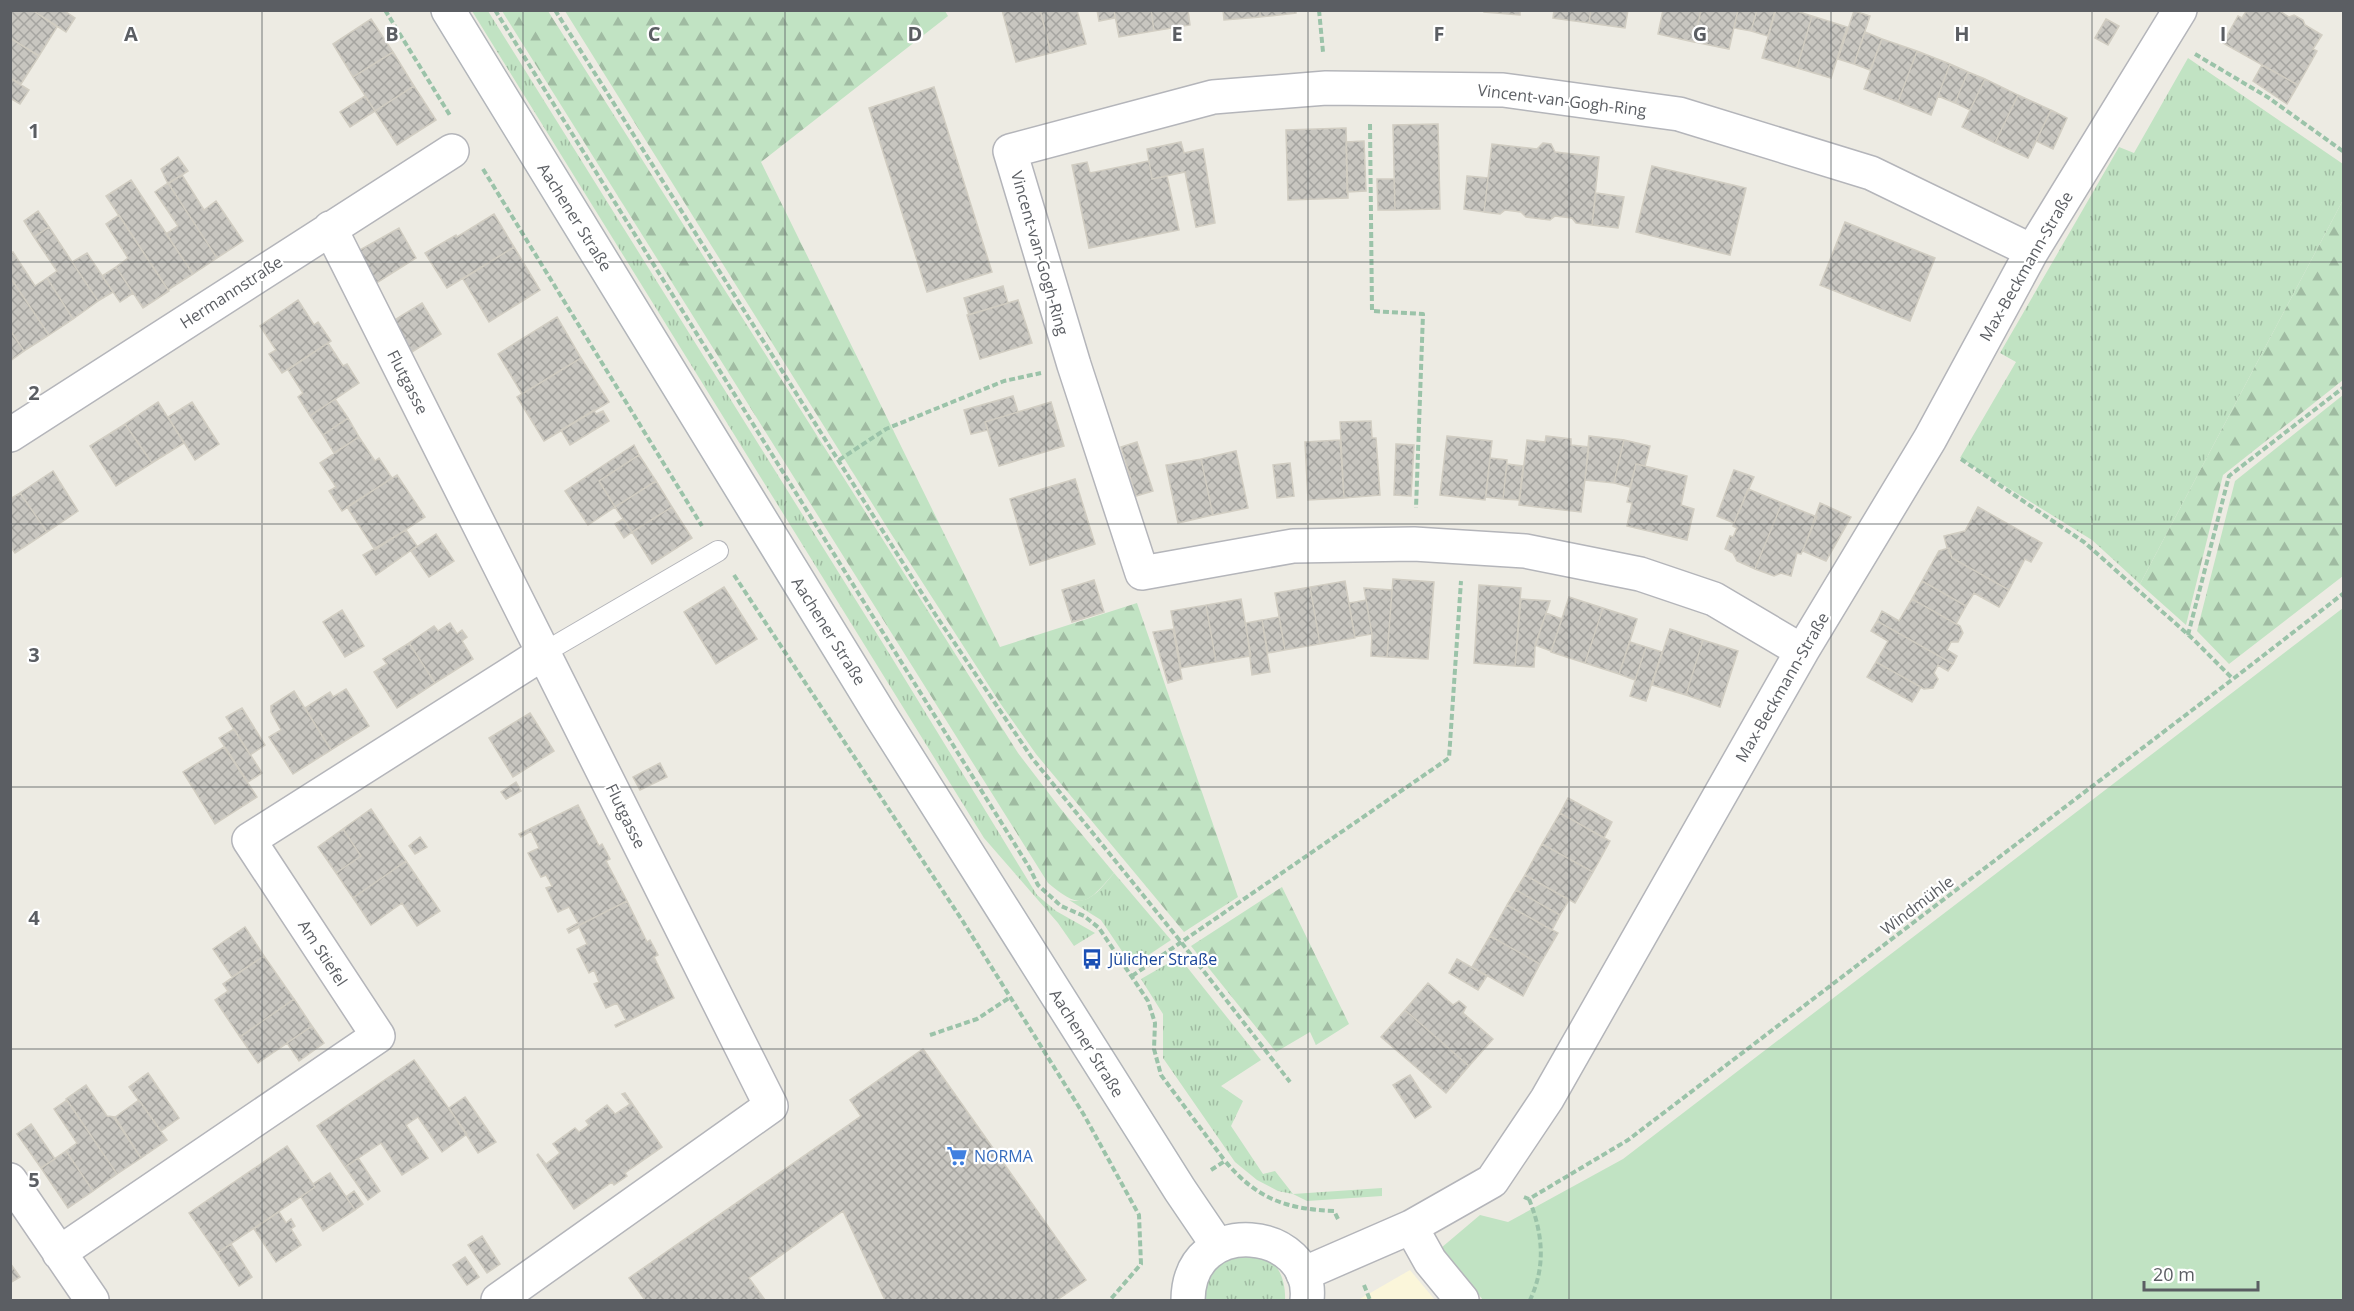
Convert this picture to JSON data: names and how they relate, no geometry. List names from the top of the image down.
{
  "streets": {
    "street": [
      "Vincent-van-Gogh-Ring",
      "Aachener Straße",
      "Max-Beckmann-Straße",
      "Hermannstraße",
      "Flutgasse",
      "Am Stiefel"
    ],
    "path": ["Windmühle"]
  },
  "crossings": [
    ["Vincent-van-Gogh-Ring", "Max-Beckmann-Straße"],
    ["Hermannstraße", "Flutgasse"],
    ["Flutgasse", "Am Stiefel"]
  ],
  "places": {
    "bus stop": ["Jülicher Straße"],
    "supermarket": ["NORMA"]
  },
  "scale_bar": "20 m",
  "grid": {
    "columns": [
      "A",
      "B",
      "C",
      "D",
      "E",
      "F",
      "G",
      "H",
      "I"
    ],
    "rows": [
      "1",
      "2",
      "3",
      "4",
      "5"
    ]
  }
}
